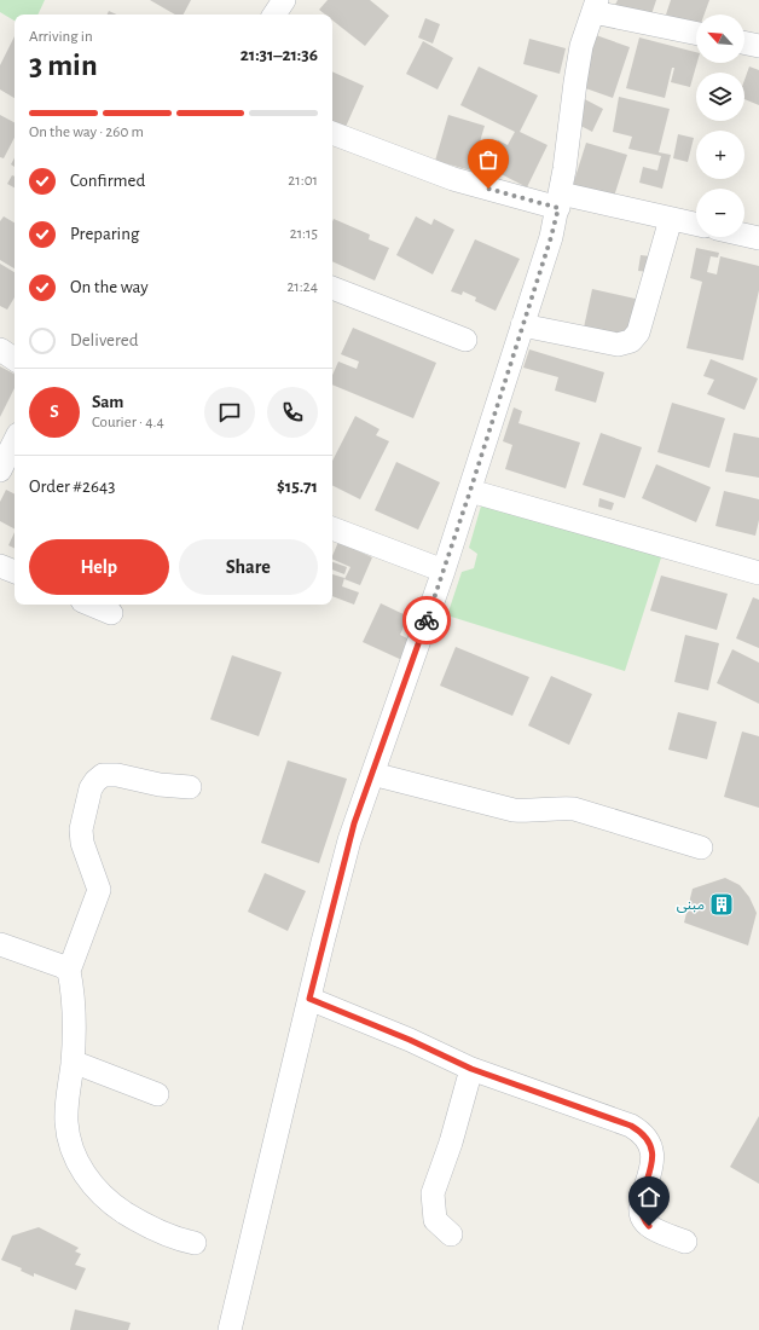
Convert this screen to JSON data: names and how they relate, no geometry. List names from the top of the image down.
{
  "places": {
    "building": ["مبنى"]
  },
  "north": "top left",
  "page": {
    "map_buttons": ["+", "−"],
    "heading": ["3 min", "Arriving in", "21:31–21:36"],
    "panel": [
      "Sam",
      "Courier · 4.4",
      "Order #2643",
      "$15.71"
    ],
    "bar": "On the way · 260 m",
    "list": [
      ["Confirmed", "21:01"],
      ["Preparing", "21:15"],
      ["On the way", "21:24"],
      "Delivered"
    ],
    "round": "S",
    "buttons": ["Help", "Share"]
  }
}
